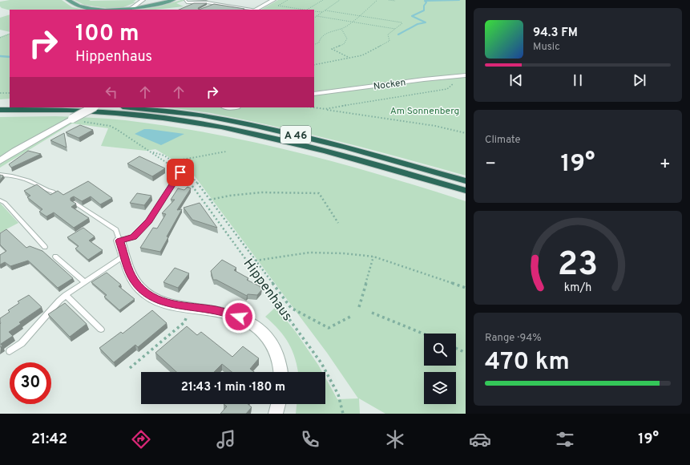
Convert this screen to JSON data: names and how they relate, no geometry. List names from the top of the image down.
{
  "streets": {
    "highway": ["A 46"],
    "street": ["Nocken"],
    "path": ["Hippenhaus"]
  },
  "parks": ["Am Sonnenberg"],
  "page": {
    "turn": ["100 m", "Hippenhaus"],
    "song": ["94.3 FM", "Music"],
    "tile": [
      "Climate",
      ["Range · 94%", "470 km"]
    ],
    "heat": ["−", "19°", "+"],
    "limit": "30",
    "trip": "21:43 · 1 min · 180 m",
    "tabs": ["21:42", "19°"],
    "gauge": ["23", "km/h"]
  }
}
